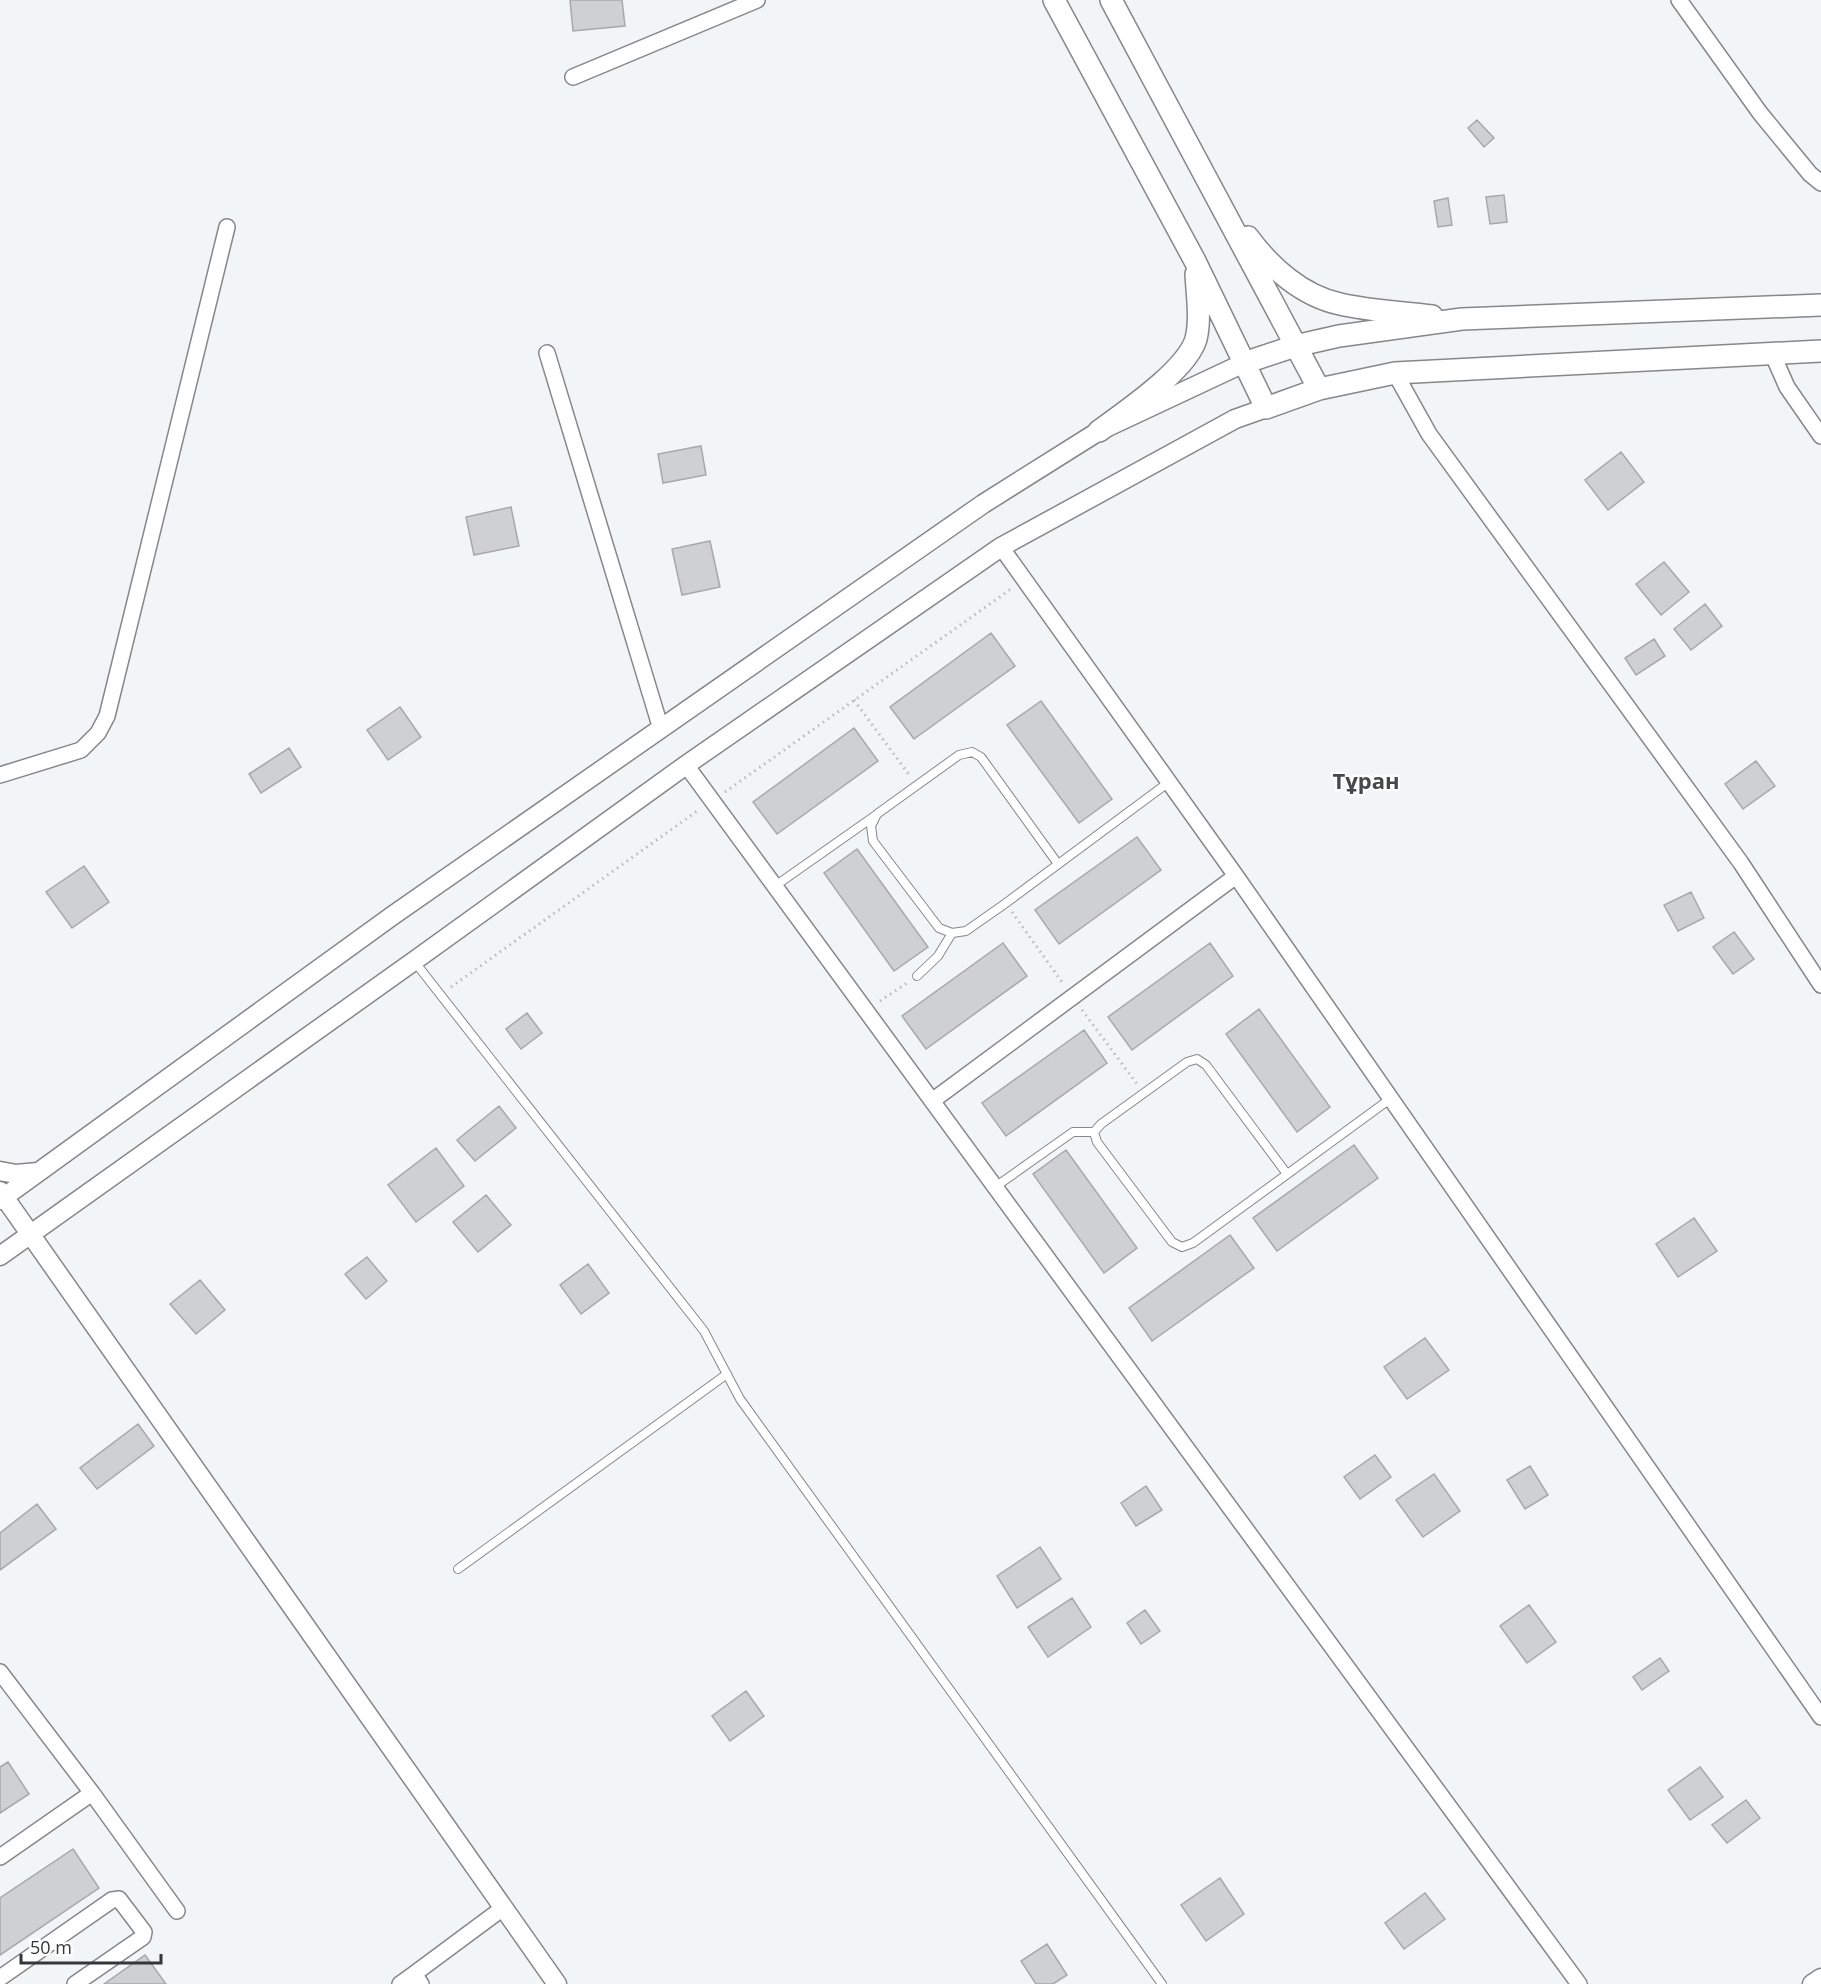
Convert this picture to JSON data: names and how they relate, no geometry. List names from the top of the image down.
{
  "districts": ["Тұран"],
  "scale_bar": "50 m"
}
